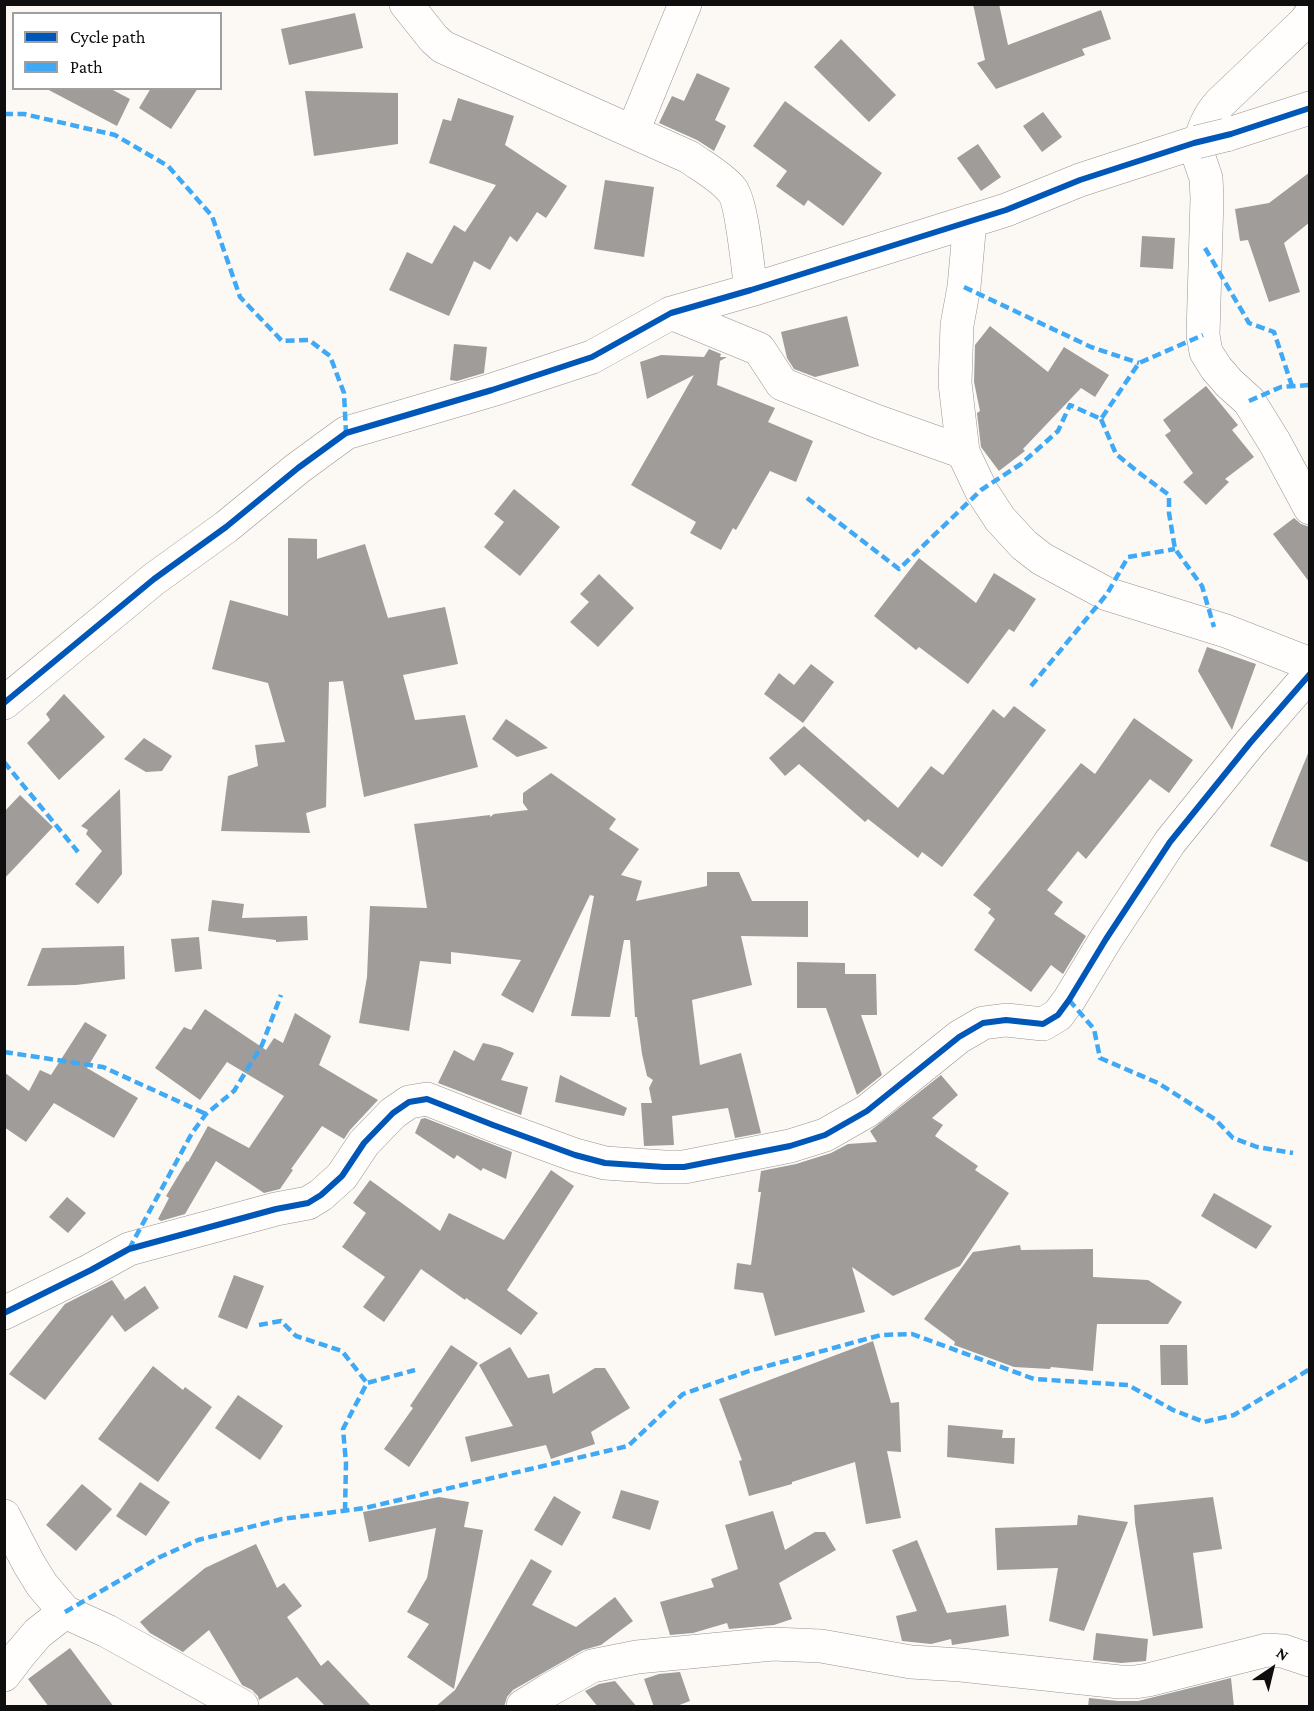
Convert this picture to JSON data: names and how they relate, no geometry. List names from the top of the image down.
{
  "legend": ["Cycle path", "Path"],
  "north": "top right"
}
